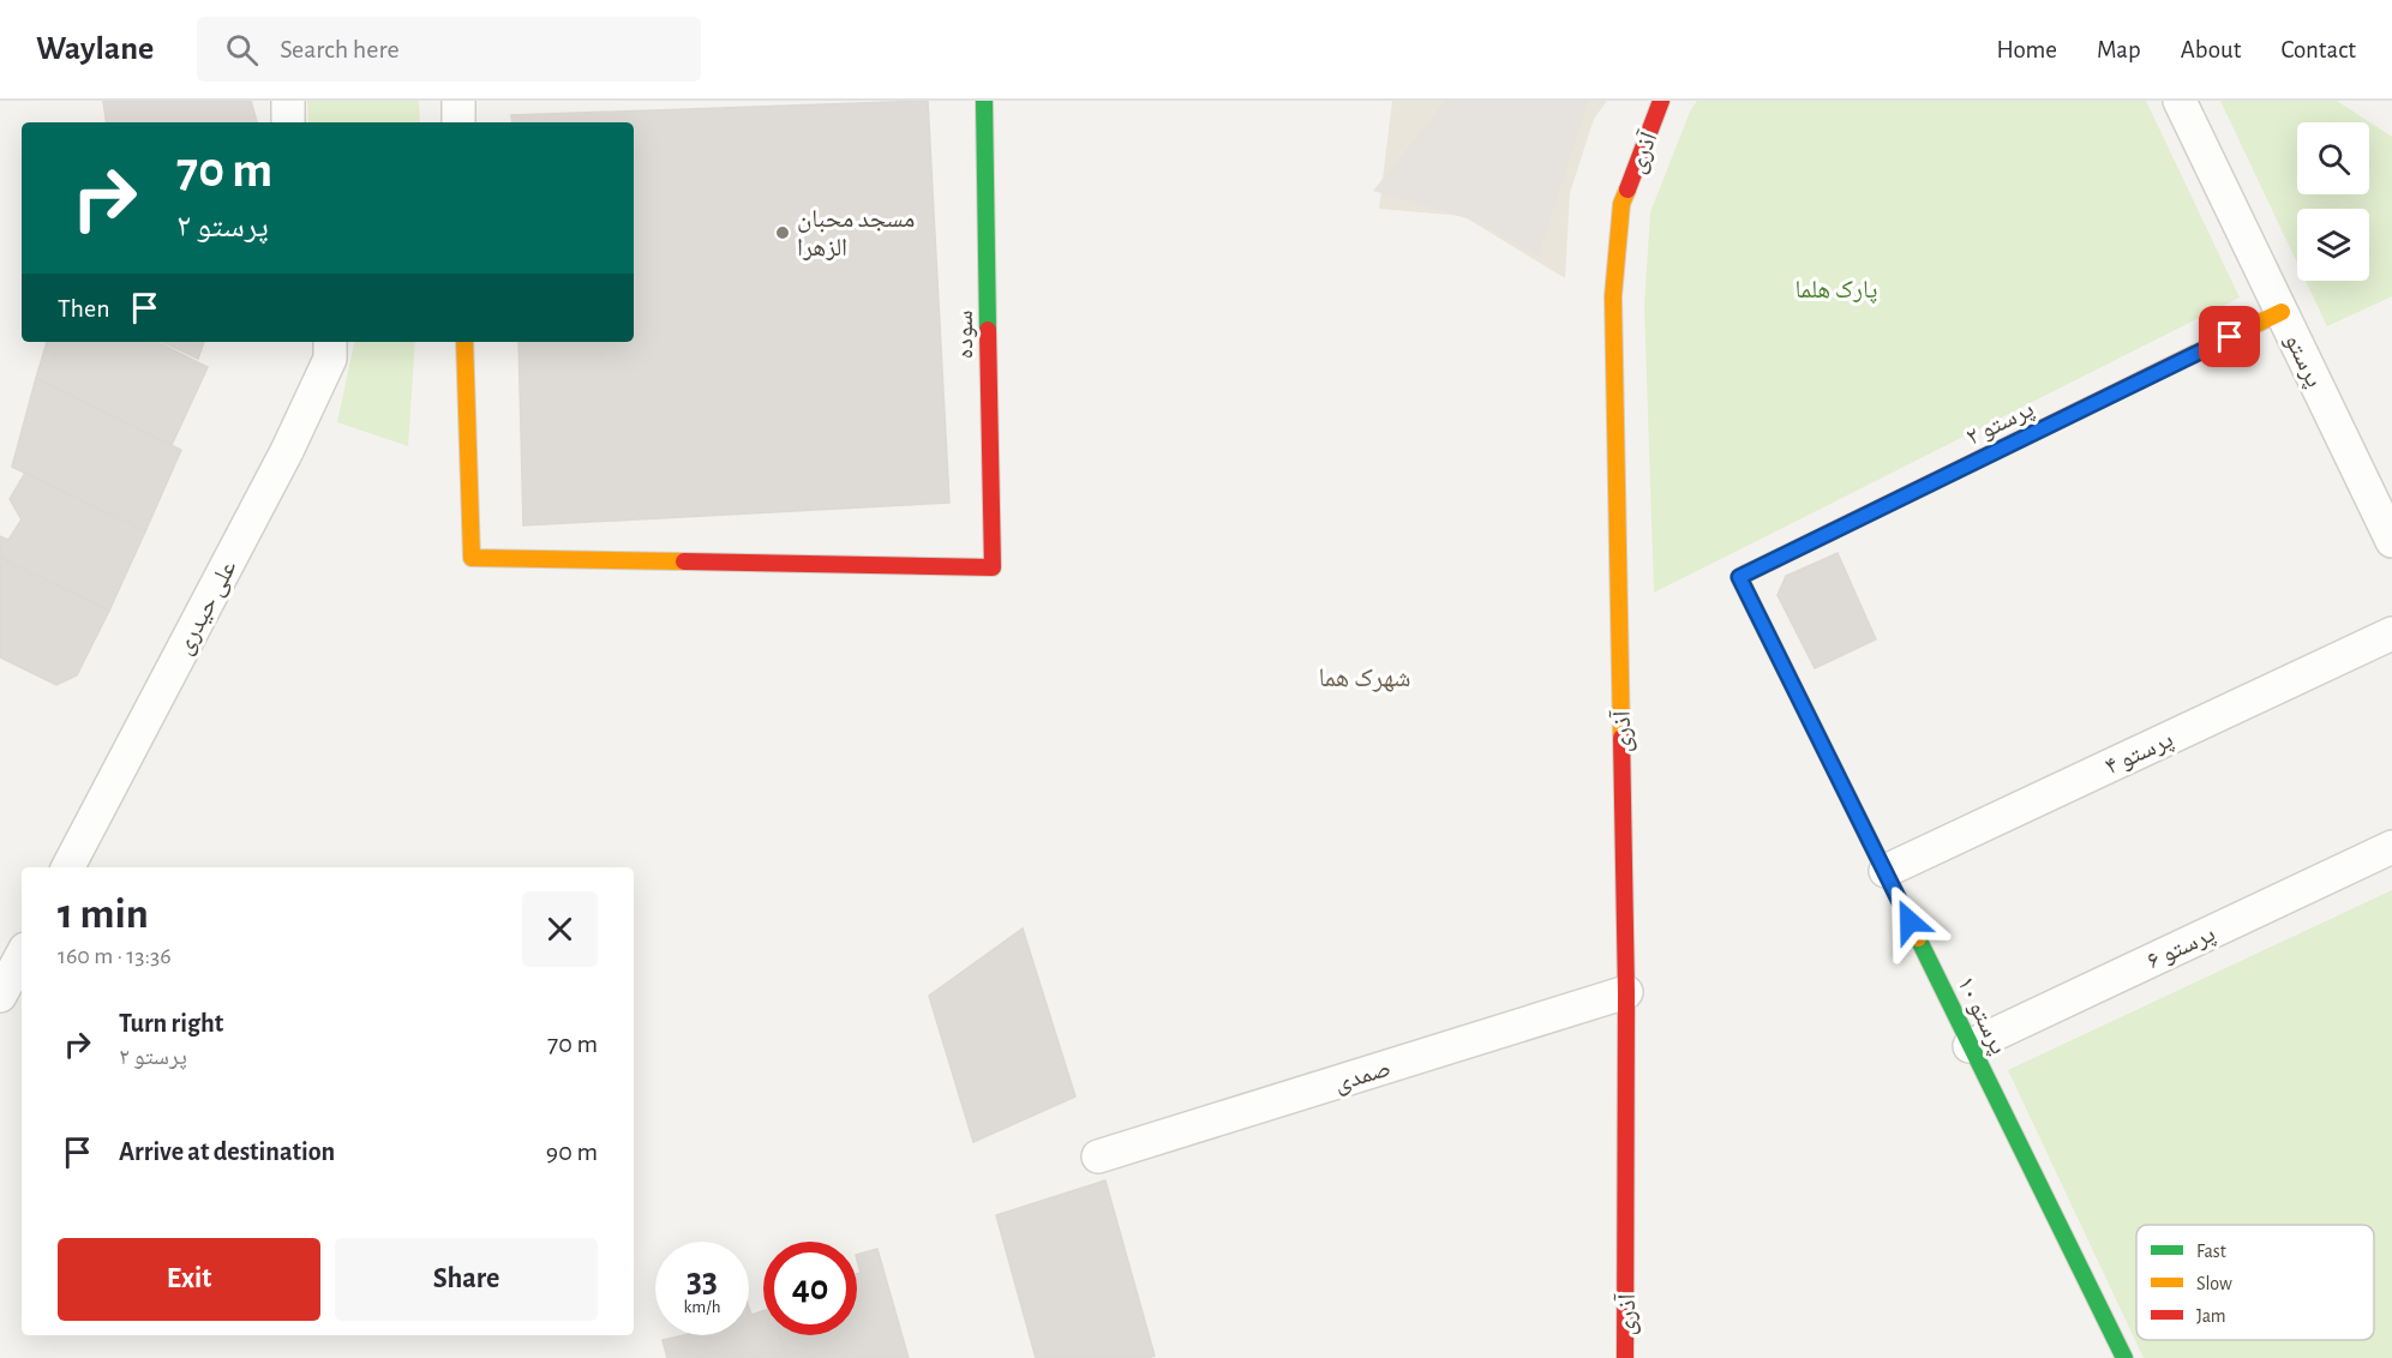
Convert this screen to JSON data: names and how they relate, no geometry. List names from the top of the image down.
{
  "streets": {
    "street": [
      "آذری",
      "سوده",
      "پرستو",
      "پرستو ۲",
      "علی حیدری",
      "پرستو ۴",
      "پرستو ۶",
      "پرستو ۱۰",
      "صمدی"
    ]
  },
  "crossings": [
    ["آذری", "صمدی"],
    ["پرستو", "پرستو ۲"],
    ["پرستو ۲", "پرستو ۱۰"],
    ["پرستو ۴", "پرستو ۱۰"],
    ["پرستو ۶", "پرستو ۱۰"]
  ],
  "districts": ["شهرک هما"],
  "parks": ["پارک هلما"],
  "places": ["مسجد محبان الزهرا"],
  "legend": ["Fast", "Slow", "Jam"],
  "page": {
    "header": "Waylane",
    "search": "Search here",
    "nav": [
      "Home",
      "Map",
      "About",
      "Contact"
    ],
    "turn": ["70 m", "پرستو ۲"],
    "then": "Then",
    "heading": ["1 min", "160 m · 13:36"],
    "list": [
      {
        "name": "Turn right",
        "note": "پرستو ۲",
        "value": "70 m"
      },
      {
        "name": "Arrive at destination",
        "value": "90 m"
      }
    ],
    "buttons": ["Exit", "Share"],
    "speed": "33 km/h",
    "limit": "40"
  }
}
